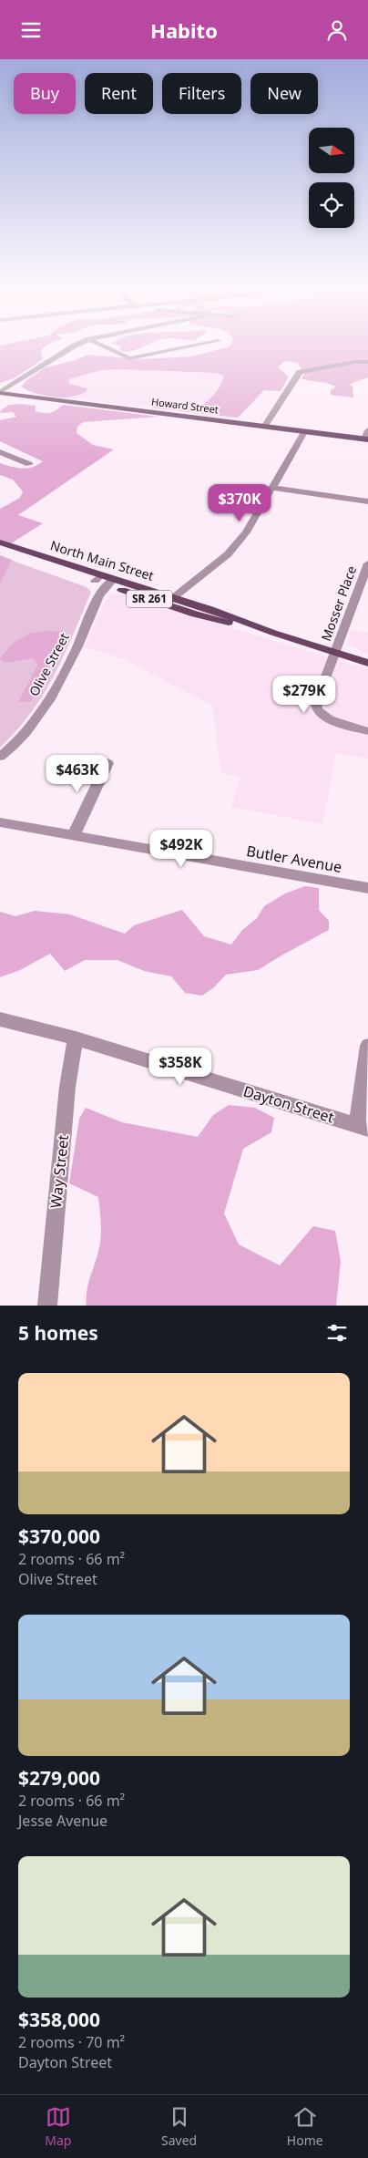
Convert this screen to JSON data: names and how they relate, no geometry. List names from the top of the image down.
{
  "streets": {
    "main road": ["Howard Street", "North Main Street", "SR 261"],
    "street": [
      "Mosser Place",
      "Olive Street",
      "Butler Avenue",
      "Dayton Street",
      "Way Street"
    ]
  },
  "crossings": [
    ["North Main Street", "Mosser Place"],
    ["North Main Street", "Olive Street"],
    ["Dayton Street", "Way Street"]
  ],
  "north": "right",
  "page": {
    "header": "Habito",
    "chip": [
      "Buy",
      "Rent",
      "Filters",
      "New"
    ],
    "price": [
      "$370K",
      "$279K",
      "$463K",
      "$492K",
      "$358K"
    ],
    "heading": "5 homes",
    "list": [
      {
        "name": "$370,000",
        "note": "2 rooms · 66 m² · Olive Street"
      },
      {
        "name": "$279,000",
        "note": "2 rooms · 66 m² · Jesse Avenue"
      },
      {
        "name": "$358,000",
        "note": "2 rooms · 70 m² · Dayton Street"
      }
    ],
    "tabs": ["Map", "Saved", "Home"]
  }
}
